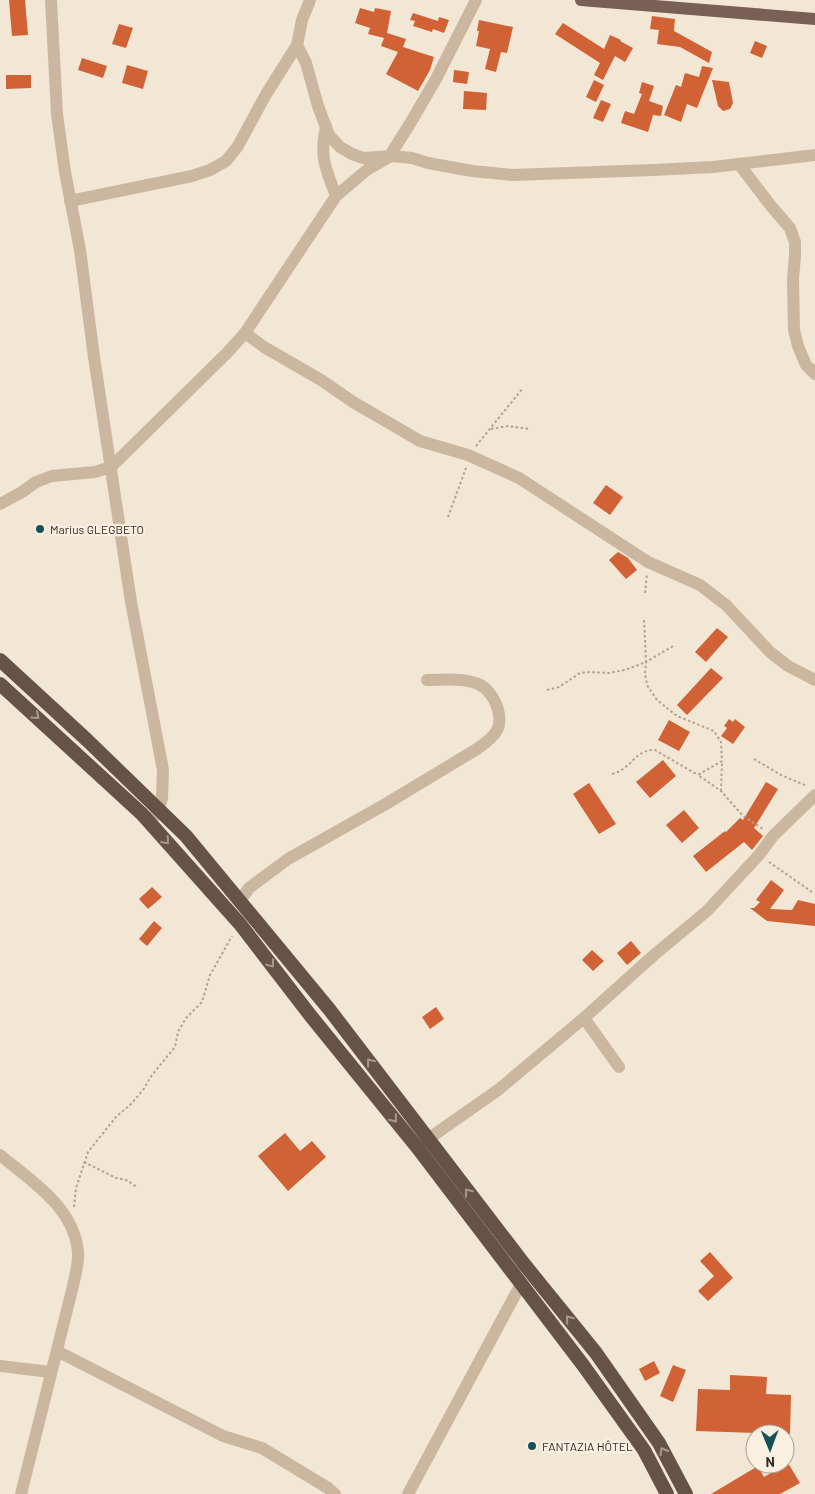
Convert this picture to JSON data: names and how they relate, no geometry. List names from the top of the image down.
{
  "places": ["Marius GLEGBETO", "FANTAZIA HÔTEL"],
  "north": "bottom"
}
